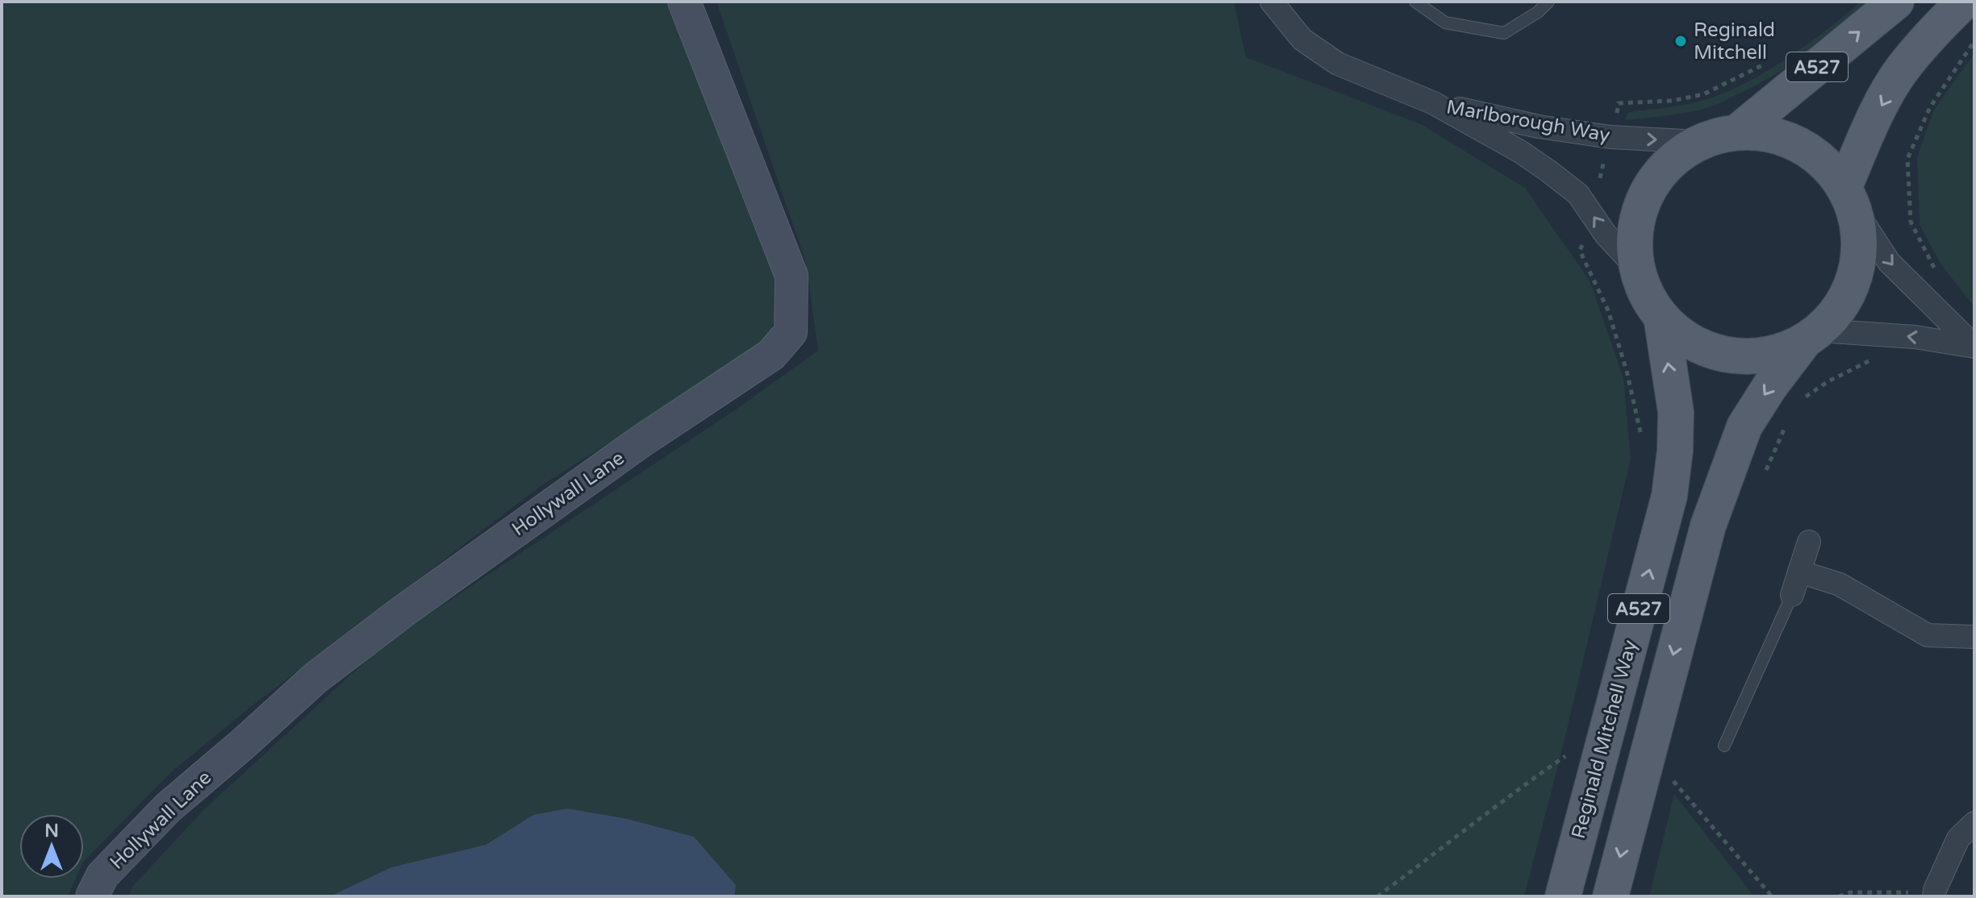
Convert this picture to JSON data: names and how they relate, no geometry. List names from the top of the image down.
{
  "streets": {
    "main road": ["A527", "Reginald Mitchell Way"],
    "street": ["Marlborough Way", "Hollywall Lane"]
  },
  "crossings": [
    ["A527", "Marlborough Way"],
    ["A527", "Reginald Mitchell Way"],
    ["Marlborough Way", "Reginald Mitchell Way"]
  ],
  "places": ["Reginald Mitchell"],
  "north": "top"
}
